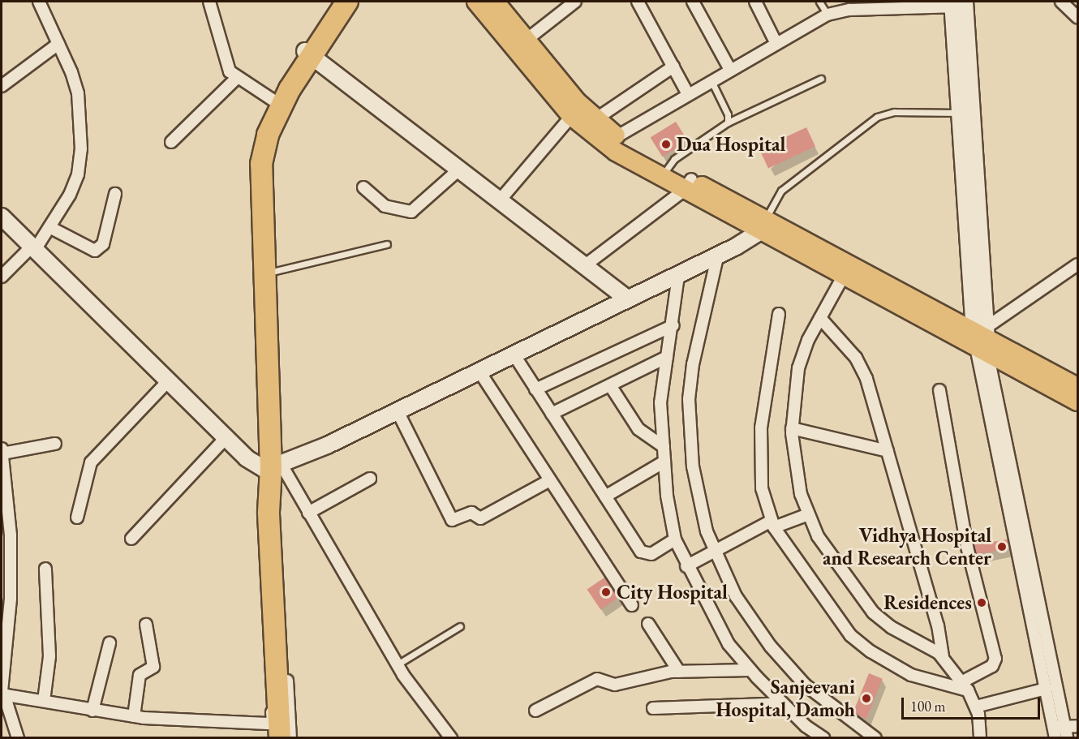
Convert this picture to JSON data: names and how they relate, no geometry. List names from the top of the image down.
{
  "places": [
    "Dua Hospital",
    "Vidhya Hospital and Research Center",
    "City Hospital",
    "Residences",
    "Sanjeevani Hospital, Damoh"
  ],
  "scale_bar": "100 m"
}
